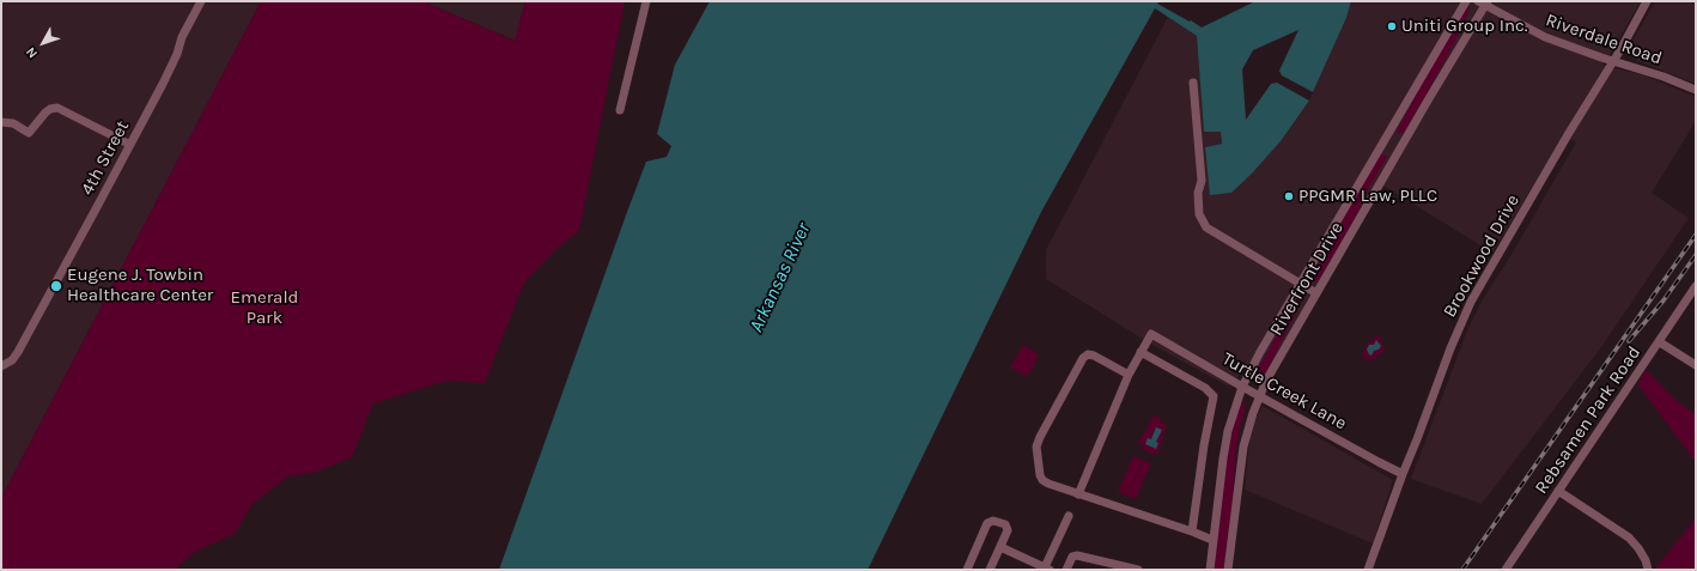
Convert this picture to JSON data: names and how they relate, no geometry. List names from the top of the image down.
{
  "streets": {
    "street": [
      "Riverdale Road",
      "4th Street",
      "Brookwood Drive",
      "Riverfront Drive",
      "Turtle Creek Lane",
      "Rebsamen Park Road"
    ]
  },
  "crossings": [
    ["Riverdale Road", "Brookwood Drive"],
    ["Riverdale Road", "Riverfront Drive"],
    ["Brookwood Drive", "Turtle Creek Lane"],
    ["Riverfront Drive", "Turtle Creek Lane"]
  ],
  "water": ["Arkansas River"],
  "parks": ["Emerald Park"],
  "places": ["Uniti Group Inc.", "PPGMR Law, PLLC", "Eugene J. Towbin Healthcare Center"],
  "north": "bottom left"
}
